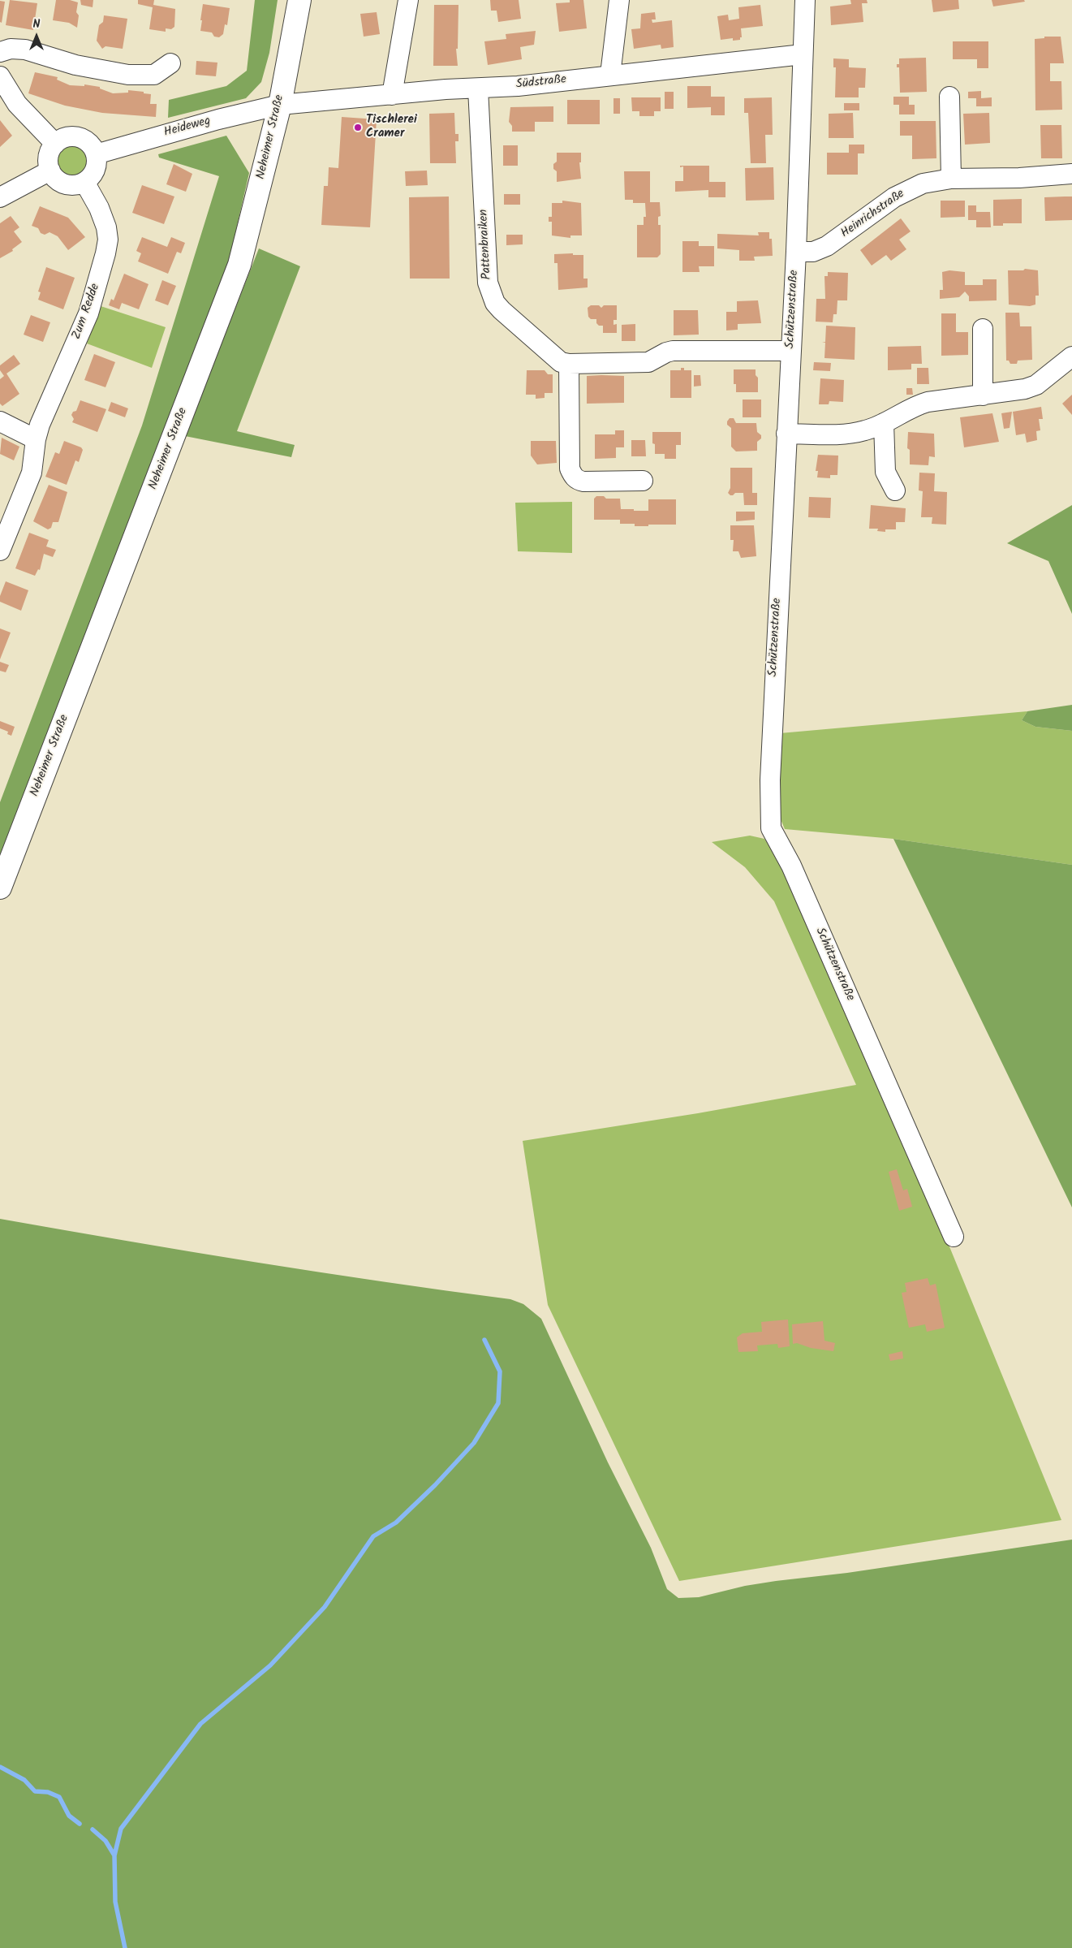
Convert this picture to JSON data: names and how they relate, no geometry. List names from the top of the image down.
{
  "streets": {
    "main road": ["Neheimer Straße"],
    "street": [
      "Südstraße",
      "Heideweg",
      "Heinrichstraße",
      "Pattenbraiken",
      "Schützenstraße",
      "Zum Redde"
    ]
  },
  "crossings": [
    ["Südstraße", "Heideweg"],
    ["Südstraße", "Neheimer Straße"],
    ["Südstraße", "Pattenbraiken"],
    ["Südstraße", "Schützenstraße"],
    ["Heideweg", "Neheimer Straße"],
    ["Heideweg", "Zum Redde"],
    ["Heinrichstraße", "Schützenstraße"]
  ],
  "places": ["Tischlerei Cramer"],
  "north": "top"
}
